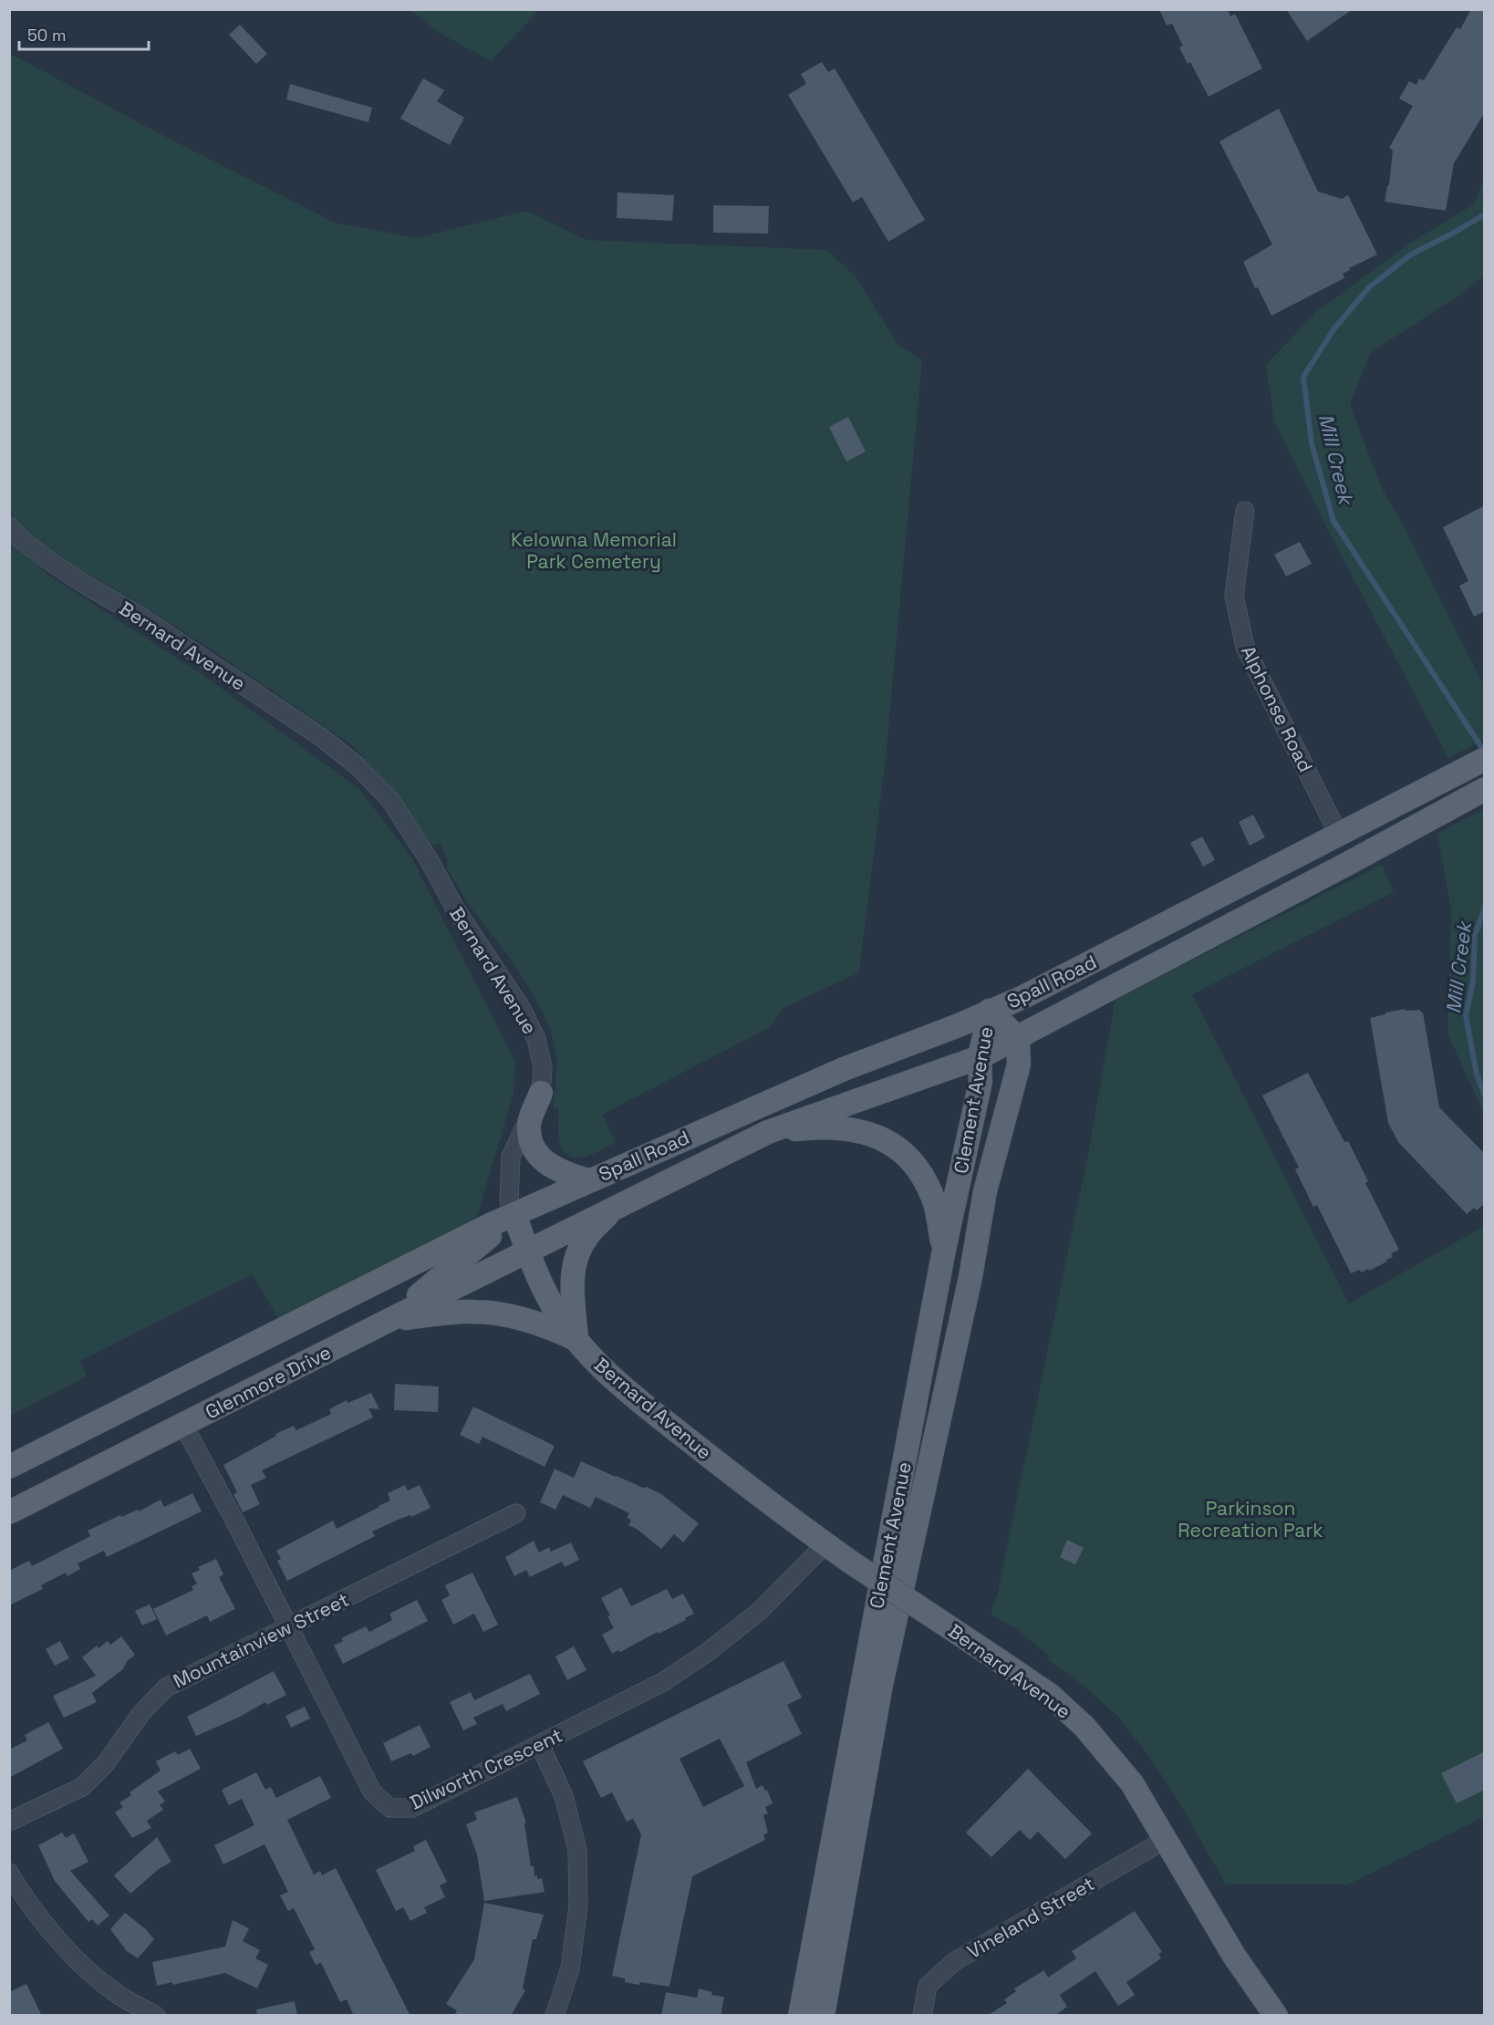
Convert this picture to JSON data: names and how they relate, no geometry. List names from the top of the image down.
{
  "streets": {
    "main road": [
      "Bernard Avenue",
      "Spall Road",
      "Clement Avenue",
      "Glenmore Drive"
    ],
    "street": [
      "Alphonse Road",
      "Mountainview Street",
      "Dilworth Crescent",
      "Vineland Street"
    ]
  },
  "crossings": [
    ["Bernard Avenue", "Spall Road"],
    ["Bernard Avenue", "Glenmore Drive"],
    ["Bernard Avenue", "Dilworth Crescent"],
    ["Bernard Avenue", "Vineland Street"],
    ["Alphonse Road", "Spall Road"],
    ["Spall Road", "Clement Avenue"],
    ["Spall Road", "Glenmore Drive"],
    ["Glenmore Drive", "Dilworth Crescent"],
    ["Mountainview Street", "Dilworth Crescent"]
  ],
  "water": ["Mill Creek"],
  "parks": ["Kelowna Memorial Park Cemetery", "Parkinson Recreation Park"],
  "scale_bar": "50 m"
}
